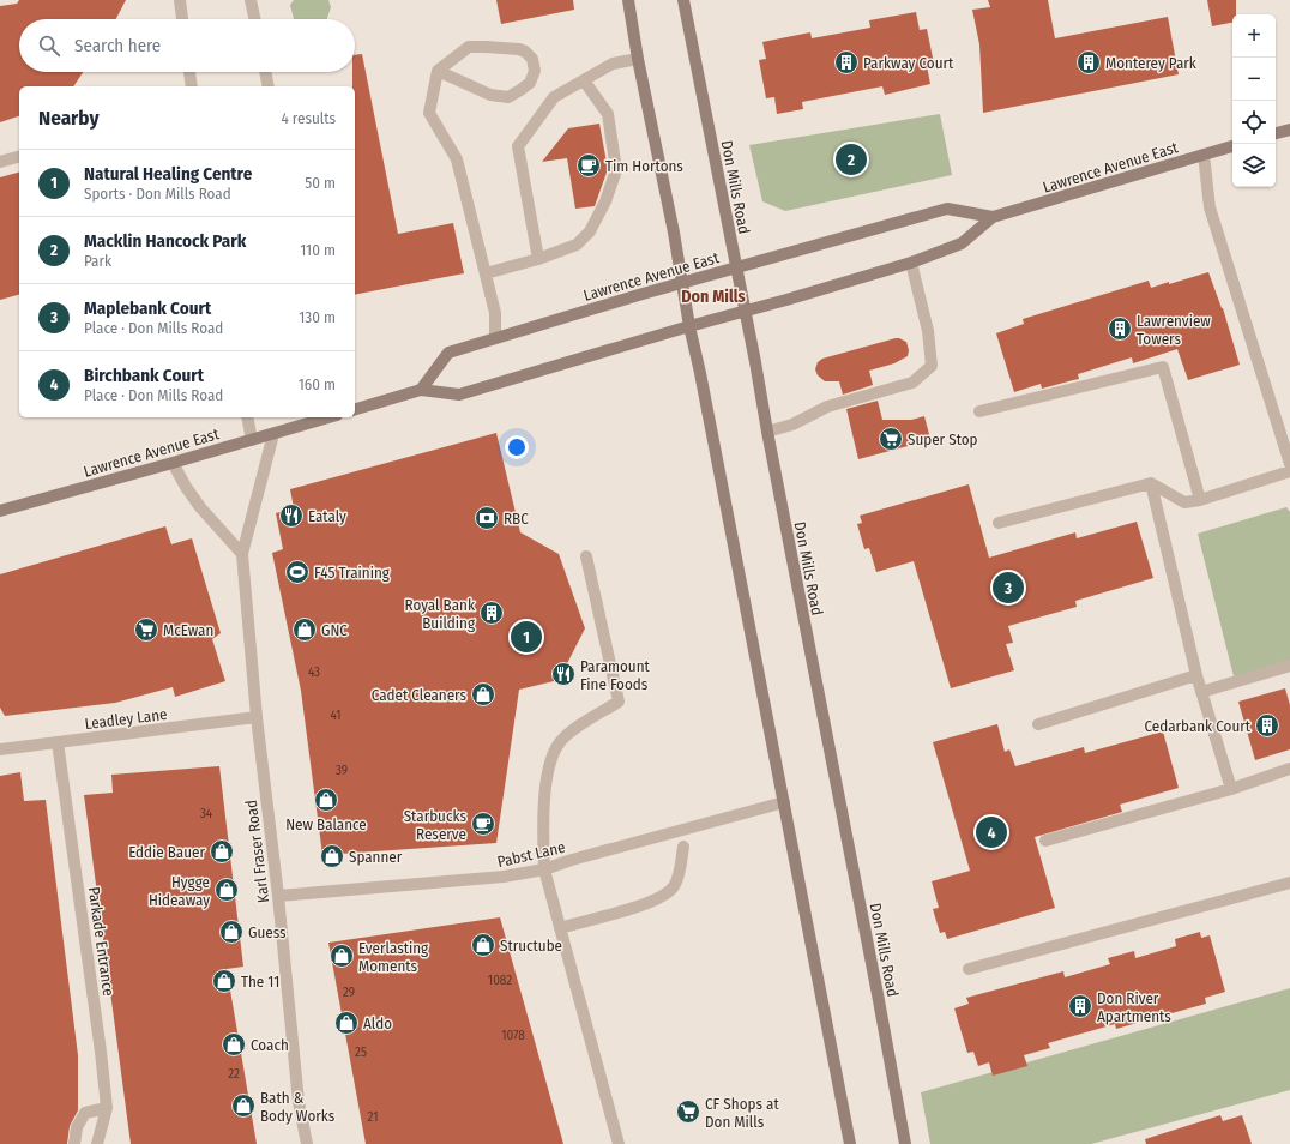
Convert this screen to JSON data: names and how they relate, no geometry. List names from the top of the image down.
{
  "streets": {
    "main road": ["Lawrence Avenue East", "Don Mills Road"],
    "street": [
      "Leadley Lane",
      "Karl Fraser Road",
      "Pabst Lane",
      "Parkade Entrance"
    ]
  },
  "crossings": [
    ["Lawrence Avenue East", "Don Mills Road"],
    ["Lawrence Avenue East", "Karl Fraser Road"],
    ["Leadley Lane", "Karl Fraser Road"],
    ["Leadley Lane", "Parkade Entrance"],
    ["Karl Fraser Road", "Pabst Lane"]
  ],
  "districts": ["Don Mills"],
  "places": {
    "building": [
      "Parkway Court",
      "Monterey Park",
      "Lawrenview Towers",
      "Royal Bank Building",
      "Cedarbank Court",
      "Don River Apartments"
    ],
    "cafe": ["Tim Hortons", "Starbucks Reserve"],
    "supermarket": ["Super Stop", "McEwan", "CF Shops at Don Mills"],
    "restaurant": ["Eataly", "Paramount Fine Foods"],
    "bank": ["RBC"],
    "sports": ["F45 Training"],
    "shop": [
      "GNC",
      "Cadet Cleaners",
      "New Balance",
      "Eddie Bauer",
      "Spanner",
      "Hygge Hideaway",
      "Guess",
      "Structube",
      "Everlasting Moments",
      "The 11",
      "Aldo",
      "Coach",
      "Bath & Body Works"
    ]
  },
  "house_numbers": [
    "43",
    "41",
    "39",
    "34",
    "1082",
    "29",
    "1078",
    "25",
    "22",
    "21"
  ],
  "page": {
    "map_buttons": ["+", "−"],
    "search": "Search here",
    "heading": ["Nearby", "4 results"],
    "pins": [
      "2",
      "3",
      "1",
      "4"
    ],
    "list": [
      {
        "mark": "1",
        "name": "Natural Healing Centre",
        "note": "Sports · Don Mills Road",
        "value": "50 m"
      },
      {
        "mark": "2",
        "name": "Macklin Hancock Park",
        "note": "Park",
        "value": "110 m"
      },
      {
        "mark": "3",
        "name": "Maplebank Court",
        "note": "Place · Don Mills Road",
        "value": "130 m"
      },
      {
        "mark": "4",
        "name": "Birchbank Court",
        "note": "Place · Don Mills Road",
        "value": "160 m"
      }
    ]
  }
}
